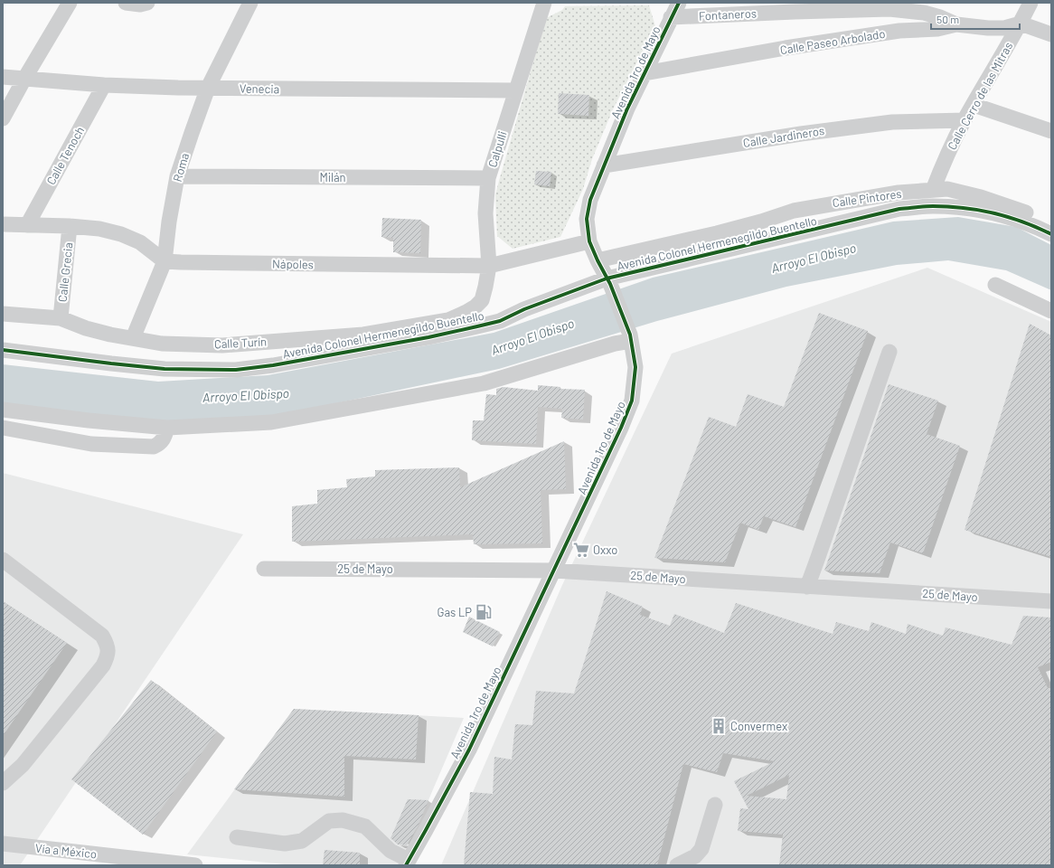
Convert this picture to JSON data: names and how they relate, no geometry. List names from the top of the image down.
{
  "streets": {
    "street": [
      "Fontaneros",
      "Calle Paseo Arbolado",
      "Avenida 1ro de Mayo",
      "Venecia",
      "Calle Cerro de las Mitras",
      "Calle Jardineros",
      "Calpulli",
      "Calle Tenoch",
      "Roma",
      "Milán",
      "Calle Pintores",
      "Avenida Colonel Hermenegildo Buentello",
      "Nápoles",
      "Calle Grecia",
      "Calle Turín",
      "25 de Mayo",
      "Vía a México"
    ]
  },
  "crossings": [
    ["Fontaneros", "Calle Paseo Arbolado"],
    ["Fontaneros", "Avenida 1ro de Mayo"],
    ["Calle Paseo Arbolado", "Avenida 1ro de Mayo"],
    ["Calle Paseo Arbolado", "Calle Cerro de las Mitras"],
    ["Avenida 1ro de Mayo", "Calle Jardineros"],
    ["Avenida 1ro de Mayo", "Calle Pintores"],
    ["Avenida 1ro de Mayo", "Avenida Colonel Hermenegildo Buentello"],
    ["Avenida 1ro de Mayo", "Nápoles"],
    ["Avenida 1ro de Mayo", "25 de Mayo"],
    ["Venecia", "Calpulli"],
    ["Venecia", "Calle Tenoch"],
    ["Venecia", "Roma"],
    ["Calle Cerro de las Mitras", "Calle Jardineros"],
    ["Calle Cerro de las Mitras", "Calle Pintores"],
    ["Calpulli", "Milán"],
    ["Calpulli", "Nápoles"],
    ["Calpulli", "Calle Turín"],
    ["Roma", "Milán"],
    ["Roma", "Nápoles"],
    ["Roma", "Calle Turín"],
    ["Calle Grecia", "Calle Turín"]
  ],
  "water": ["Arroyo El Obispo"],
  "places": {
    "supermarket": ["Oxxo"],
    "fuel station": ["Gas LP"],
    "building": ["Convermex"]
  },
  "scale_bar": "50 m"
}
